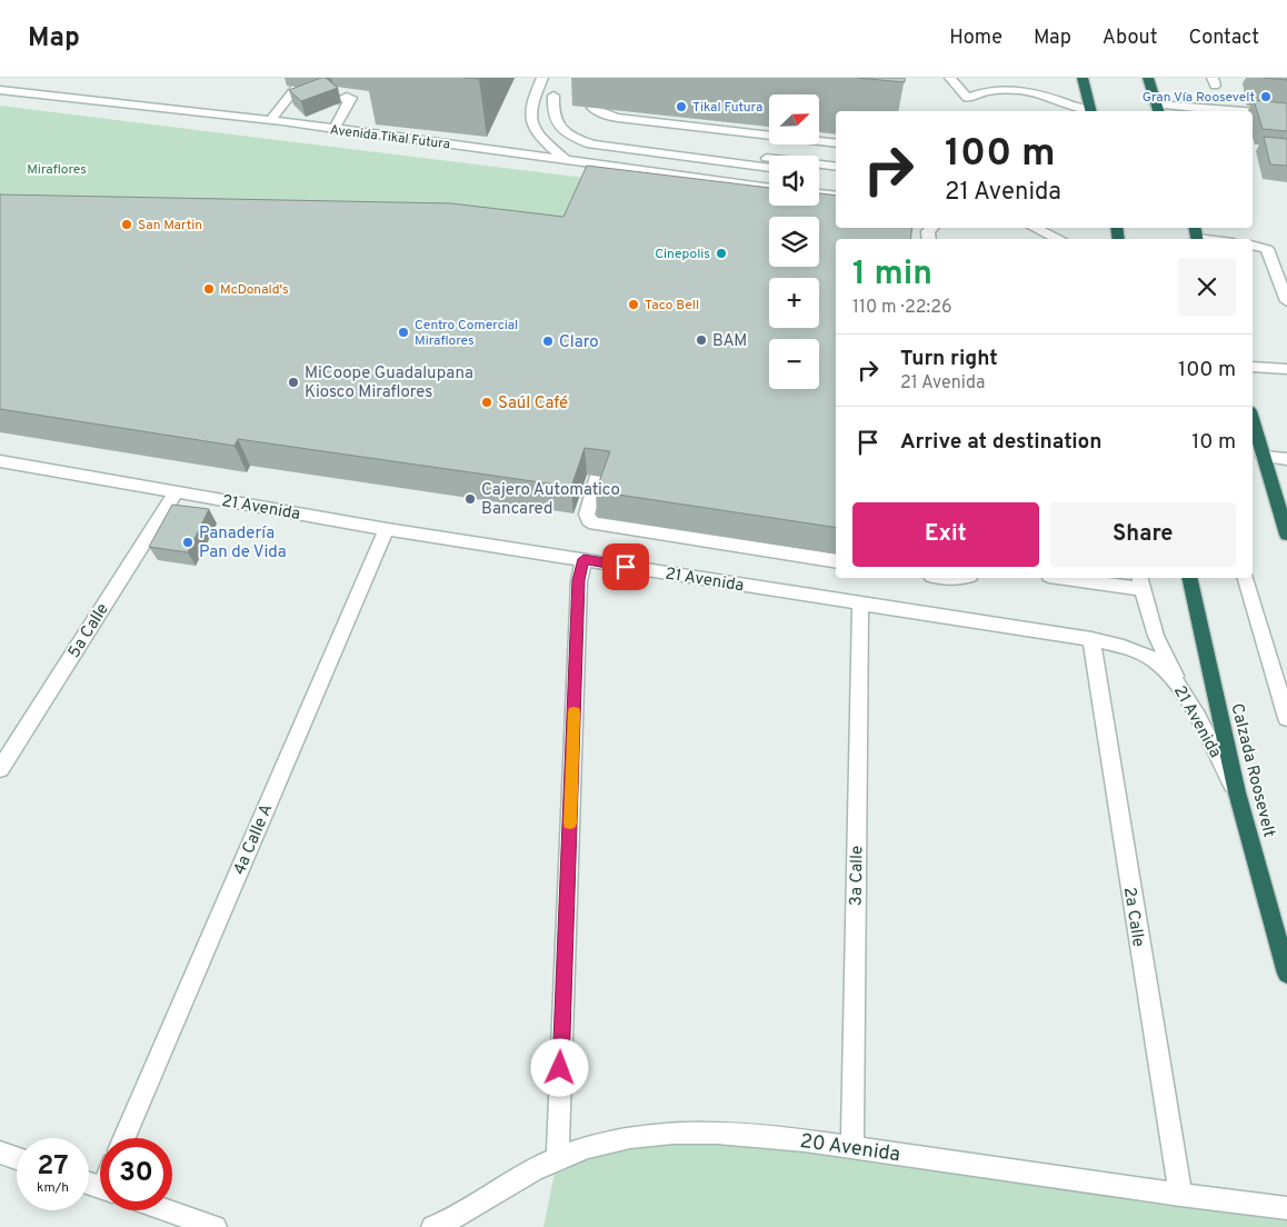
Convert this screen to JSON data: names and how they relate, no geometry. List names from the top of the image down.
{
  "streets": {
    "highway": ["Calzada Roosevelt"],
    "street": [
      "Avenida Tikal Futura",
      "21 Avenida",
      "5a Calle",
      "4a Calle A",
      "3a Calle",
      "2a Calle",
      "20 Avenida"
    ]
  },
  "crossings": [
    ["21 Avenida", "5a Calle"],
    ["21 Avenida", "Calzada Roosevelt"],
    ["21 Avenida", "4a Calle A"],
    ["21 Avenida", "3a Calle"],
    ["21 Avenida", "2a Calle"],
    ["3a Calle", "20 Avenida"],
    ["2a Calle", "20 Avenida"]
  ],
  "parks": ["Miraflores"],
  "places": [
    "Gran Vía Roosevelt",
    "Tikal Futura",
    "San Martin",
    "Cinepolis",
    "McDonald's",
    "Taco Bell",
    "Centro Comercial Miraflores",
    "BAM",
    "Claro",
    "MiCoope Guadalupana Kiosco Miraflores",
    "Saúl Café",
    "Cajero Automatico Bancared",
    "Panadería Pan de Vida"
  ],
  "north": "top right",
  "page": {
    "header": "Map",
    "nav": [
      "Home",
      "Map",
      "About",
      "Contact"
    ],
    "map_buttons": ["+", "−"],
    "turn": ["100 m", "21 Avenida"],
    "heading": ["1 min", "110 m · 22:26"],
    "list": [
      {
        "name": "Turn right",
        "note": "21 Avenida",
        "value": "100 m"
      },
      {
        "name": "Arrive at destination",
        "value": "10 m"
      }
    ],
    "buttons": ["Exit", "Share"],
    "speed": "27 km/h",
    "limit": "30"
  }
}
